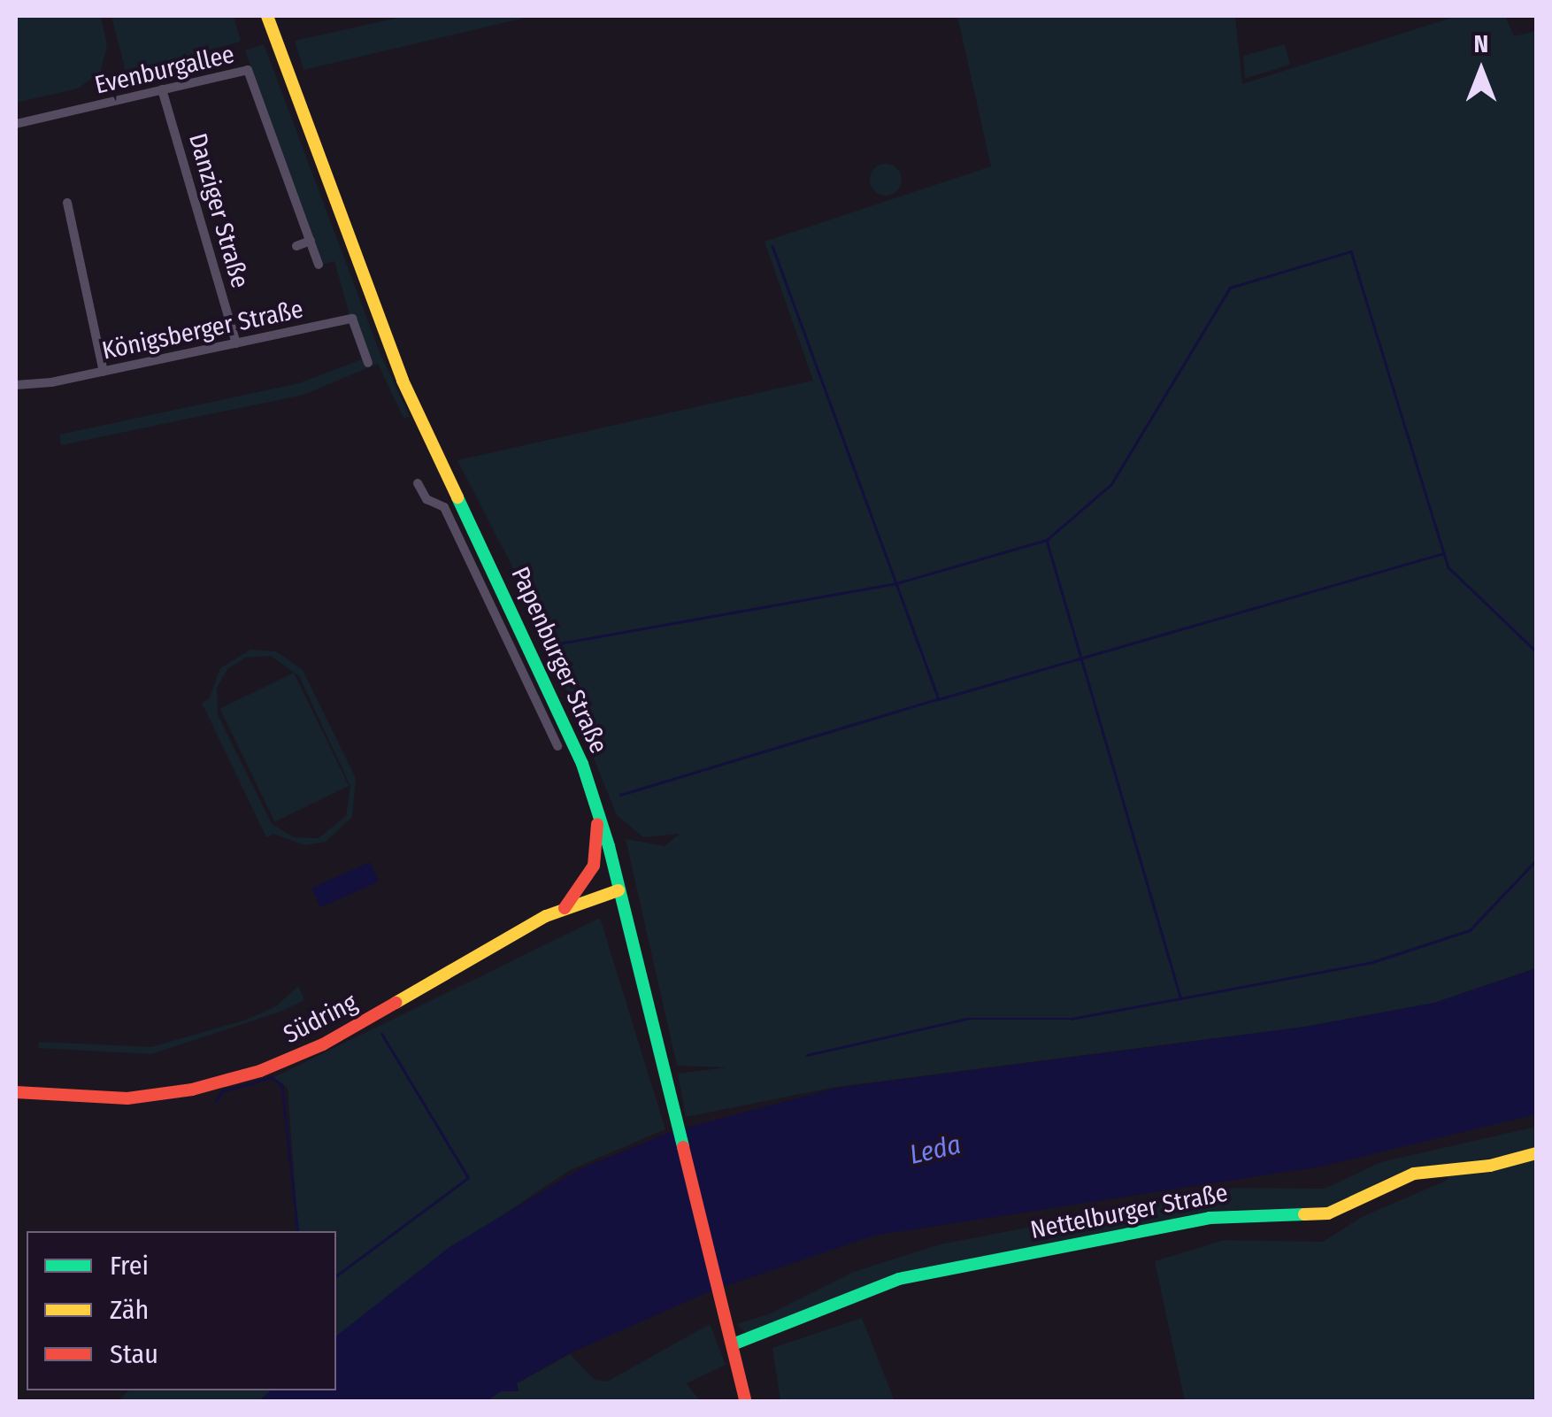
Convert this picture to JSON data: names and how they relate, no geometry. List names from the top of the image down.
{
  "streets": {
    "main road": ["Papenburger Straße", "Südring", "Nettelburger Straße"],
    "street": ["Evenburgallee", "Danziger Straße", "Königsberger Straße"]
  },
  "crossings": [
    ["Evenburgallee", "Danziger Straße"],
    ["Danziger Straße", "Königsberger Straße"],
    ["Papenburger Straße", "Südring"],
    ["Papenburger Straße", "Nettelburger Straße"]
  ],
  "water": ["Leda"],
  "legend": ["Frei", "Zäh", "Stau"],
  "north": "top"
}
